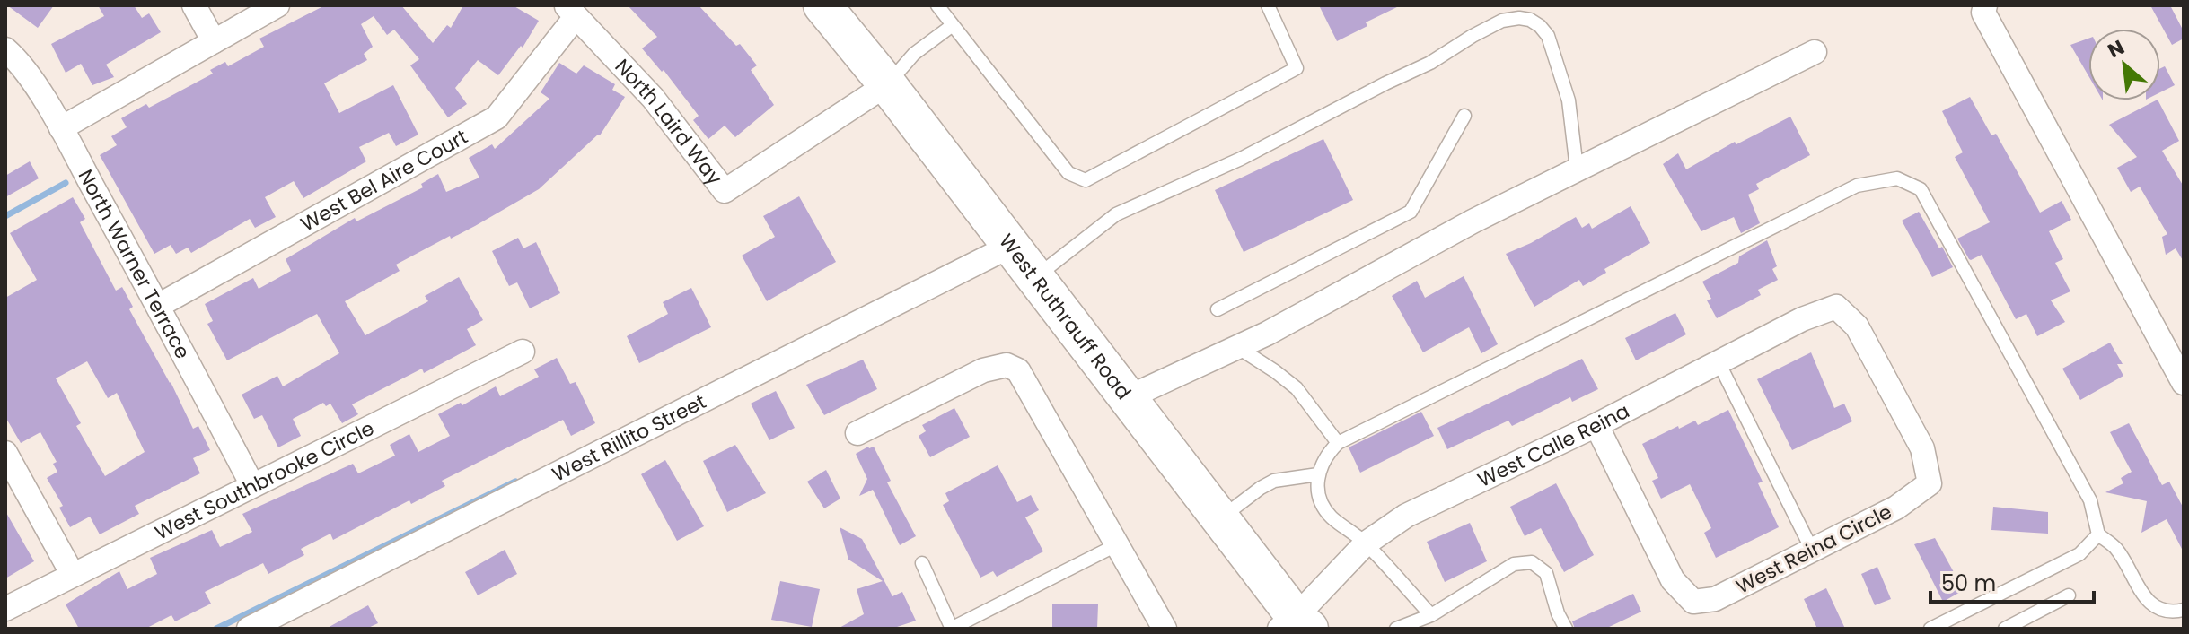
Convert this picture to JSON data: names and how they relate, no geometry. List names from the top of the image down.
{
  "streets": {
    "main road": ["West Ruthrauff Road"],
    "street": [
      "North Laird Way",
      "West Bel Aire Court",
      "North Warner Terrace",
      "West Rillito Street",
      "West Calle Reina",
      "West Southbrooke Circle",
      "West Reina Circle"
    ]
  },
  "crossings": [
    ["North Laird Way", "West Bel Aire Court"],
    ["North Laird Way", "West Ruthrauff Road"],
    ["West Bel Aire Court", "North Warner Terrace"],
    ["North Warner Terrace", "West Southbrooke Circle"],
    ["West Ruthrauff Road", "West Rillito Street"],
    ["West Ruthrauff Road", "West Calle Reina"],
    ["West Calle Reina", "West Reina Circle"]
  ],
  "scale_bar": "50 m",
  "north": "top left"
}
